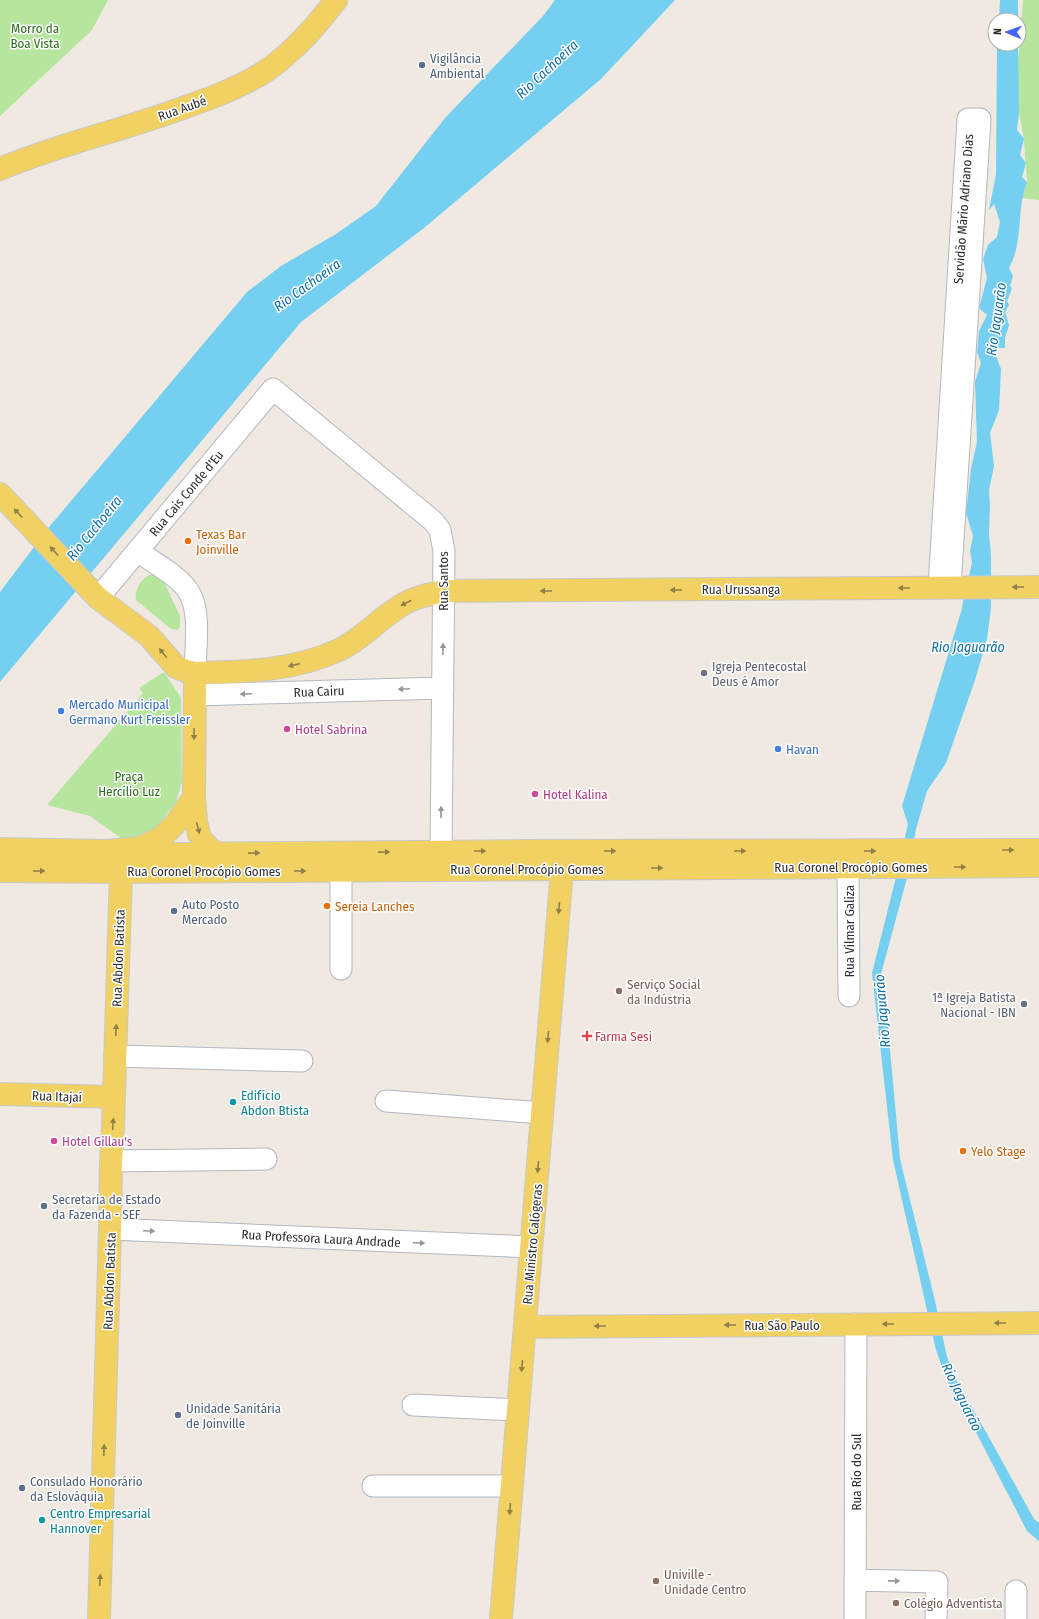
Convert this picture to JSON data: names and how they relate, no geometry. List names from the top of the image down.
{
  "streets": {
    "main road": [
      "Rua Aubé",
      "Rua Urussanga",
      "Rua Coronel Procópio Gomes",
      "Rua Abdon Batista",
      "Rua Itajaí",
      "Rua Ministro Calógeras",
      "Rua São Paulo"
    ],
    "street": [
      "Servidão Mário Adriano Dias",
      "Rua Cais Conde d'Eu",
      "Rua Santos",
      "Rua Cairu",
      "Rua Vilmar Galiza",
      "Rua Professora Laura Andrade",
      "Rua Rio do Sul"
    ]
  },
  "crossings": [
    ["Servidão Mário Adriano Dias", "Rua Urussanga"],
    ["Rua Cais Conde d'Eu", "Rua Santos"],
    ["Rua Cais Conde d'Eu", "Rua Urussanga"],
    ["Rua Santos", "Rua Urussanga"],
    ["Rua Santos", "Rua Cairu"],
    ["Rua Santos", "Rua Coronel Procópio Gomes"],
    ["Rua Coronel Procópio Gomes", "Rua Vilmar Galiza"],
    ["Rua Coronel Procópio Gomes", "Rua Abdon Batista"],
    ["Rua Coronel Procópio Gomes", "Rua Ministro Calógeras"],
    ["Rua Abdon Batista", "Rua Itajaí"],
    ["Rua Abdon Batista", "Rua Professora Laura Andrade"],
    ["Rua Professora Laura Andrade", "Rua Ministro Calógeras"],
    ["Rua Ministro Calógeras", "Rua São Paulo"],
    ["Rua São Paulo", "Rua Rio do Sul"]
  ],
  "one_way": [
    "Rua Santos",
    "Rua Urussanga",
    "Rua Cairu",
    "Rua Coronel Procópio Gomes",
    "Rua Abdon Batista",
    "Rua Ministro Calógeras",
    "Rua São Paulo"
  ],
  "water": ["Rio Cachoeira", "Rio Jaguarão"],
  "parks": ["Morro da Boa Vista", "Praça Hercílio Luz"],
  "places": {
    "other": [
      "Vigilância Ambiental",
      "Texas Bar Joinville",
      "Igreja Pentecostal Deus é Amor",
      "Mercado Municipal Germano Kurt Freissler",
      "Hotel Sabrina",
      "Havan",
      "Hotel Kalina",
      "Sereia Lanches",
      "Auto Posto Mercado",
      "Serviço Social da Indústria",
      "1ª Igreja Batista Nacional - IBN",
      "Edifício Abdon Btista",
      "Hotel Gillau's",
      "Yelo Stage",
      "Secretaria de Estado da Fazenda - SEF",
      "Unidade Sanitária de Joinville",
      "Consulado Honorário da Eslováquia",
      "Centro Empresarial Hannover",
      "Univille - Unidade Centro",
      "Colégio Adventista"
    ],
    "health": ["Farma Sesi"]
  },
  "north": "left"
}
